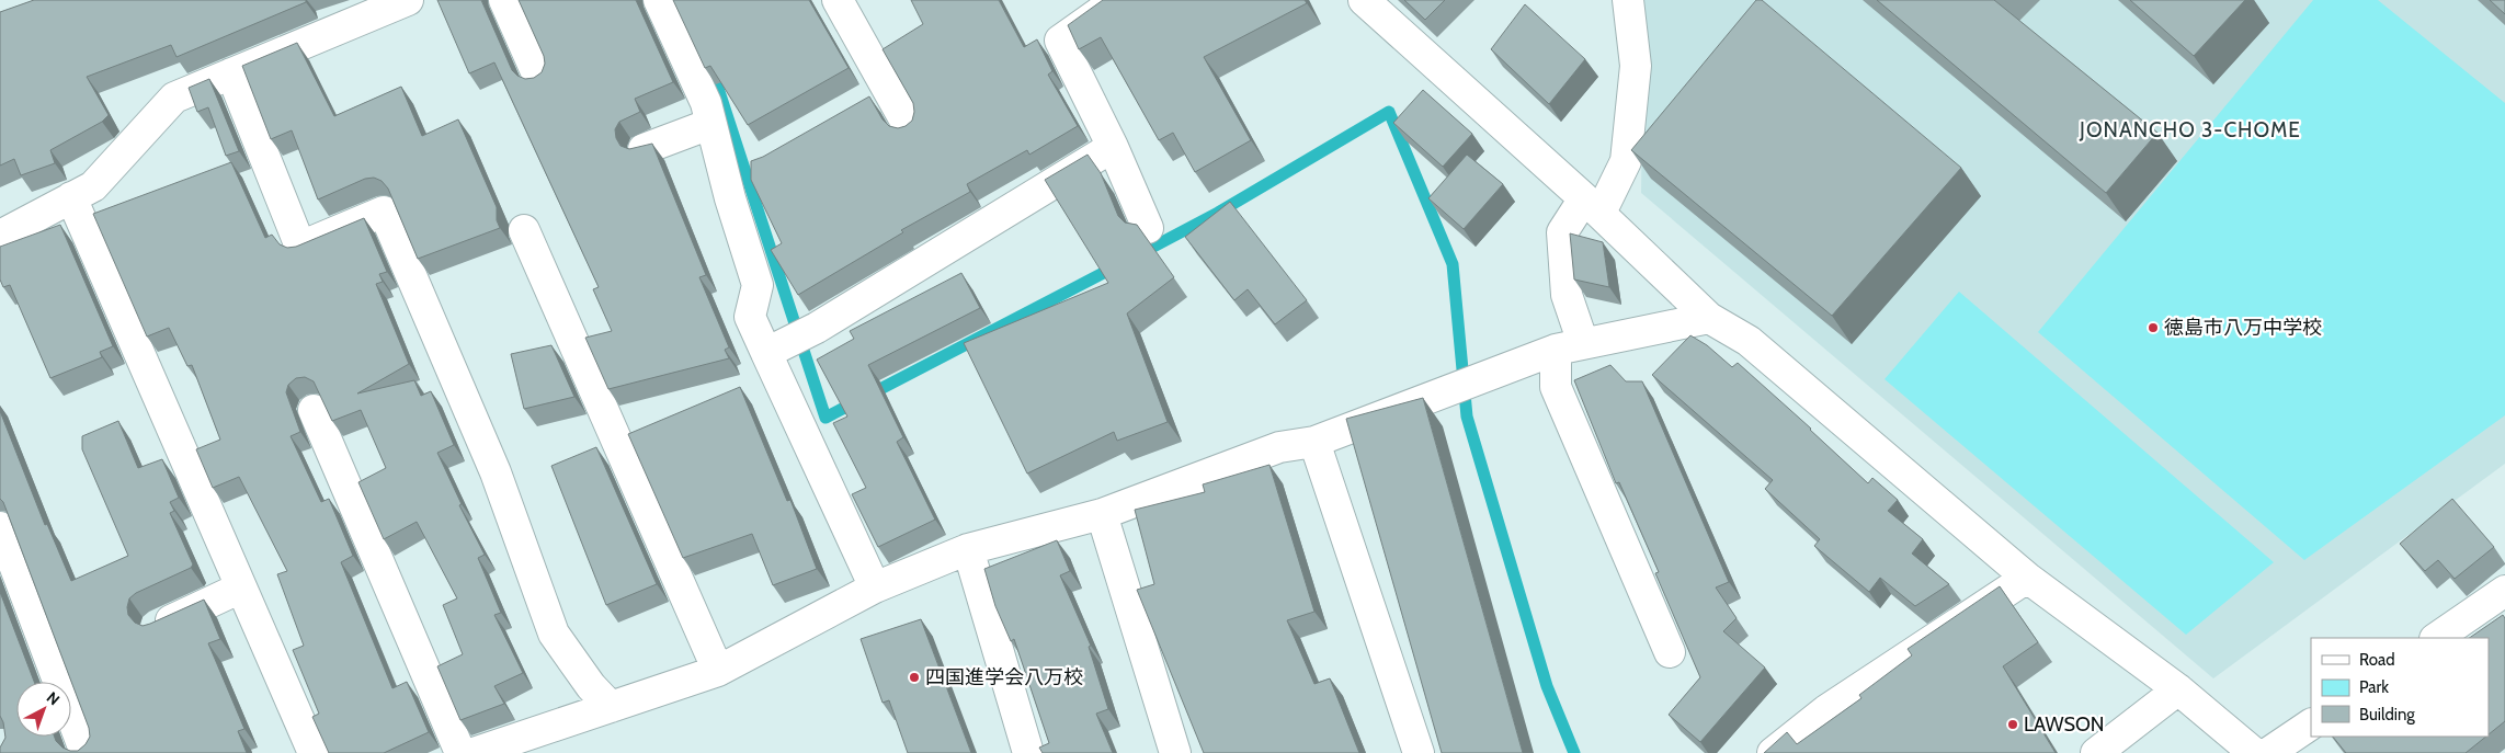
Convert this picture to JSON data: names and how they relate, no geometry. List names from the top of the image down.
{
  "districts": ["JONANCHO 3-CHOME"],
  "places": ["徳島市八万中学校", "四国進学会八万校", "LAWSON"],
  "legend": ["Road", "Park", "Building"],
  "north": "top right"
}
